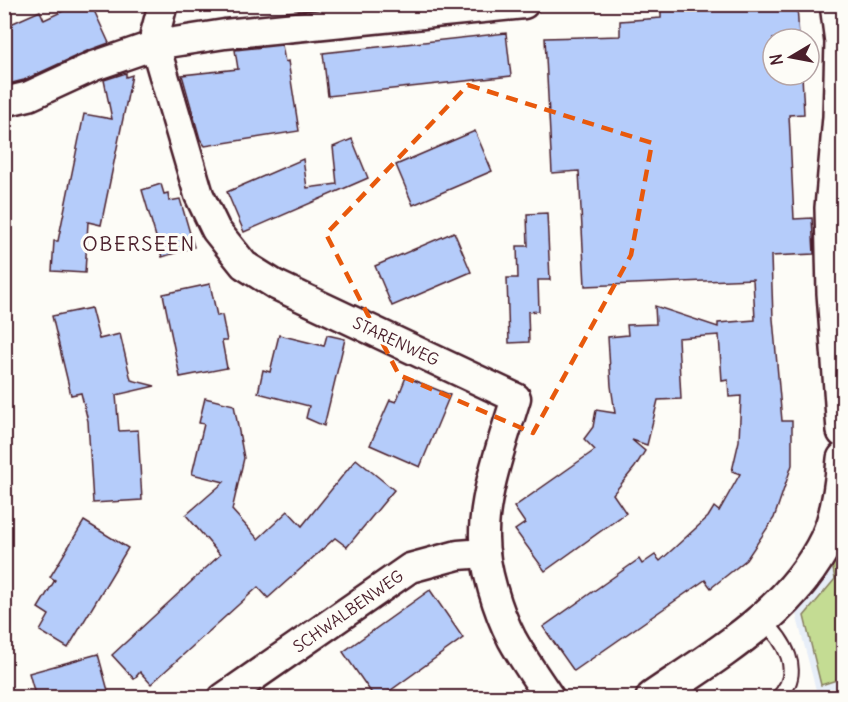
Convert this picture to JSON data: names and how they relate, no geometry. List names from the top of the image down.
{
  "streets": {
    "street": ["STARENWEG", "SCHWALBENWEG"]
  },
  "crossings": [
    ["STARENWEG", "SCHWALBENWEG"]
  ],
  "districts": ["OBERSEEN"],
  "north": "left"
}
